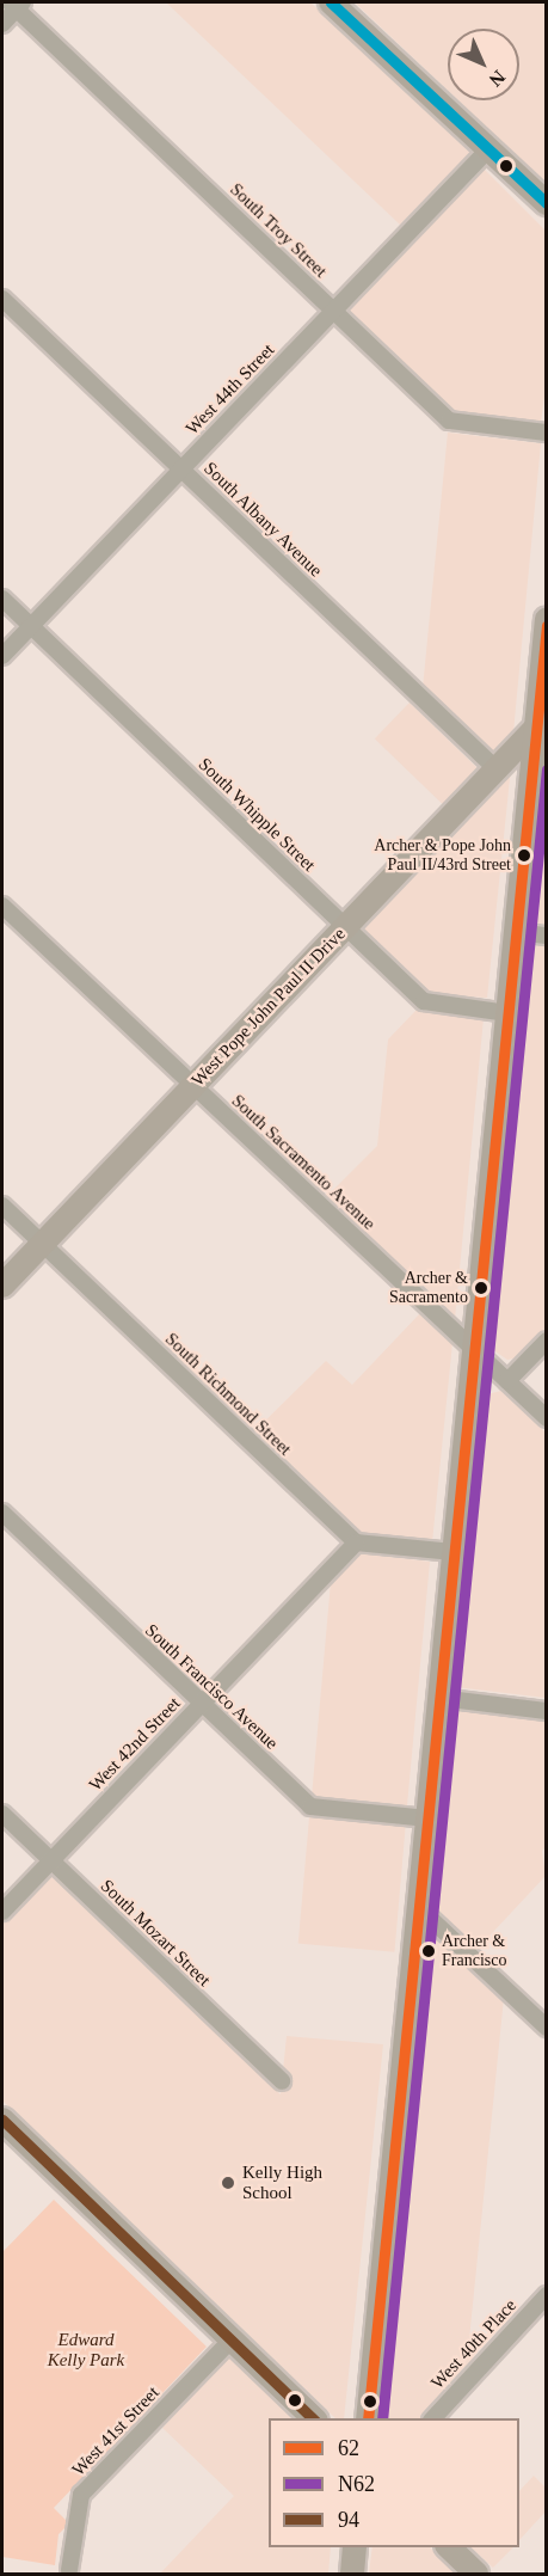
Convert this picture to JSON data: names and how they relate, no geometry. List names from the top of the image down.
{
  "streets": {
    "main road": ["West Pope John Paul II Drive"],
    "street": [
      "South Troy Street",
      "West 44th Street",
      "South Albany Avenue",
      "South Whipple Street",
      "South Sacramento Avenue",
      "South Richmond Street",
      "South Francisco Avenue",
      "West 42nd Street",
      "South Mozart Street",
      "West 40th Place",
      "West 41st Street"
    ]
  },
  "crossings": [
    ["South Troy Street", "West 44th Street"],
    ["West 44th Street", "South Albany Avenue"],
    ["West 44th Street", "South Whipple Street"],
    ["South Albany Avenue", "West Pope John Paul II Drive"],
    ["South Whipple Street", "West Pope John Paul II Drive"],
    ["West Pope John Paul II Drive", "South Sacramento Avenue"],
    ["West Pope John Paul II Drive", "South Richmond Street"],
    ["South Richmond Street", "West 42nd Street"],
    ["South Francisco Avenue", "West 42nd Street"],
    ["West 42nd Street", "South Mozart Street"]
  ],
  "parks": ["Edward Kelly Park"],
  "places": [
    "Archer & Pope John Paul II/43rd Street",
    "Archer & Sacramento",
    "Archer & Francisco",
    "Kelly High School"
  ],
  "lines": ["transit line 62", "transit line N62", "transit line 94"],
  "legend": ["62", "N62", "94"],
  "north": "bottom right"
}
